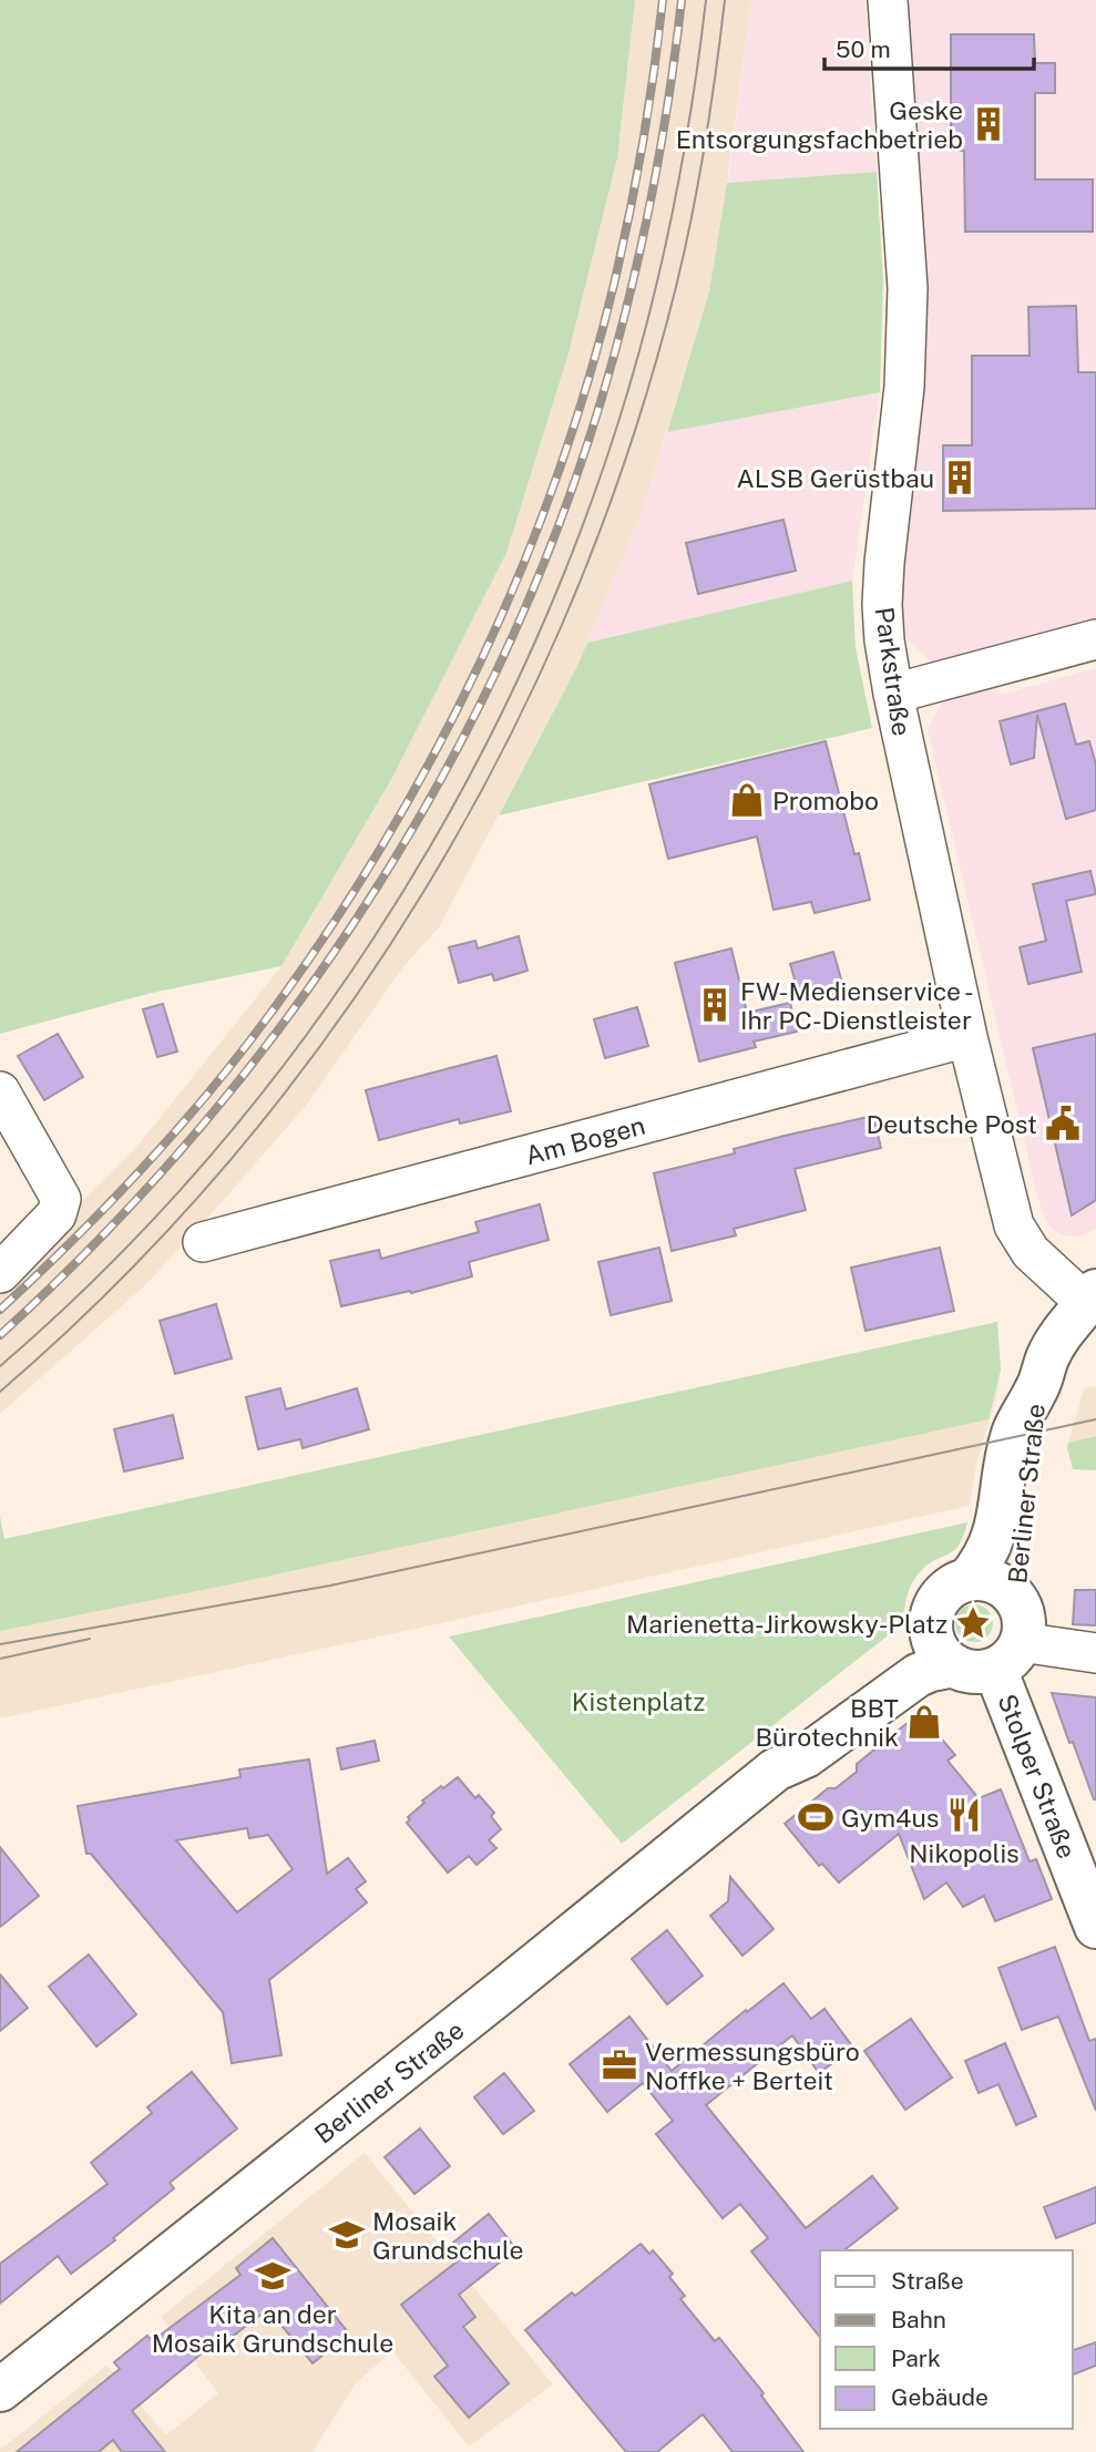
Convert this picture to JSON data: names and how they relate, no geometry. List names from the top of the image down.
{
  "streets": {
    "main road": ["Berliner Straße", "Stolper Straße"],
    "street": ["Parkstraße", "Am Bogen"]
  },
  "crossings": [
    ["Parkstraße", "Am Bogen"],
    ["Parkstraße", "Berliner Straße"],
    ["Berliner Straße", "Stolper Straße"]
  ],
  "parks": ["Kistenplatz"],
  "places": {
    "building": ["Geske Entsorgungsfachbetrieb", "ALSB Gerüstbau", "FW-Medienservice - Ihr PC-Dienstleister"],
    "shop": ["Promobo", "BBT Bürotechnik"],
    "public building": ["Deutsche Post"],
    "place": ["Marienetta-Jirkowsky-Platz"],
    "restaurant": ["Nikopolis"],
    "sports": ["Gym4us"],
    "office": ["Vermessungsbüro Noffke + Berteit"],
    "school or university": ["Mosaik Grundschule", "Kita an der Mosaik Grundschule"]
  },
  "legend": [
    "Straße",
    "Bahn",
    "Park",
    "Gebäude"
  ],
  "scale_bar": "50 m"
}
